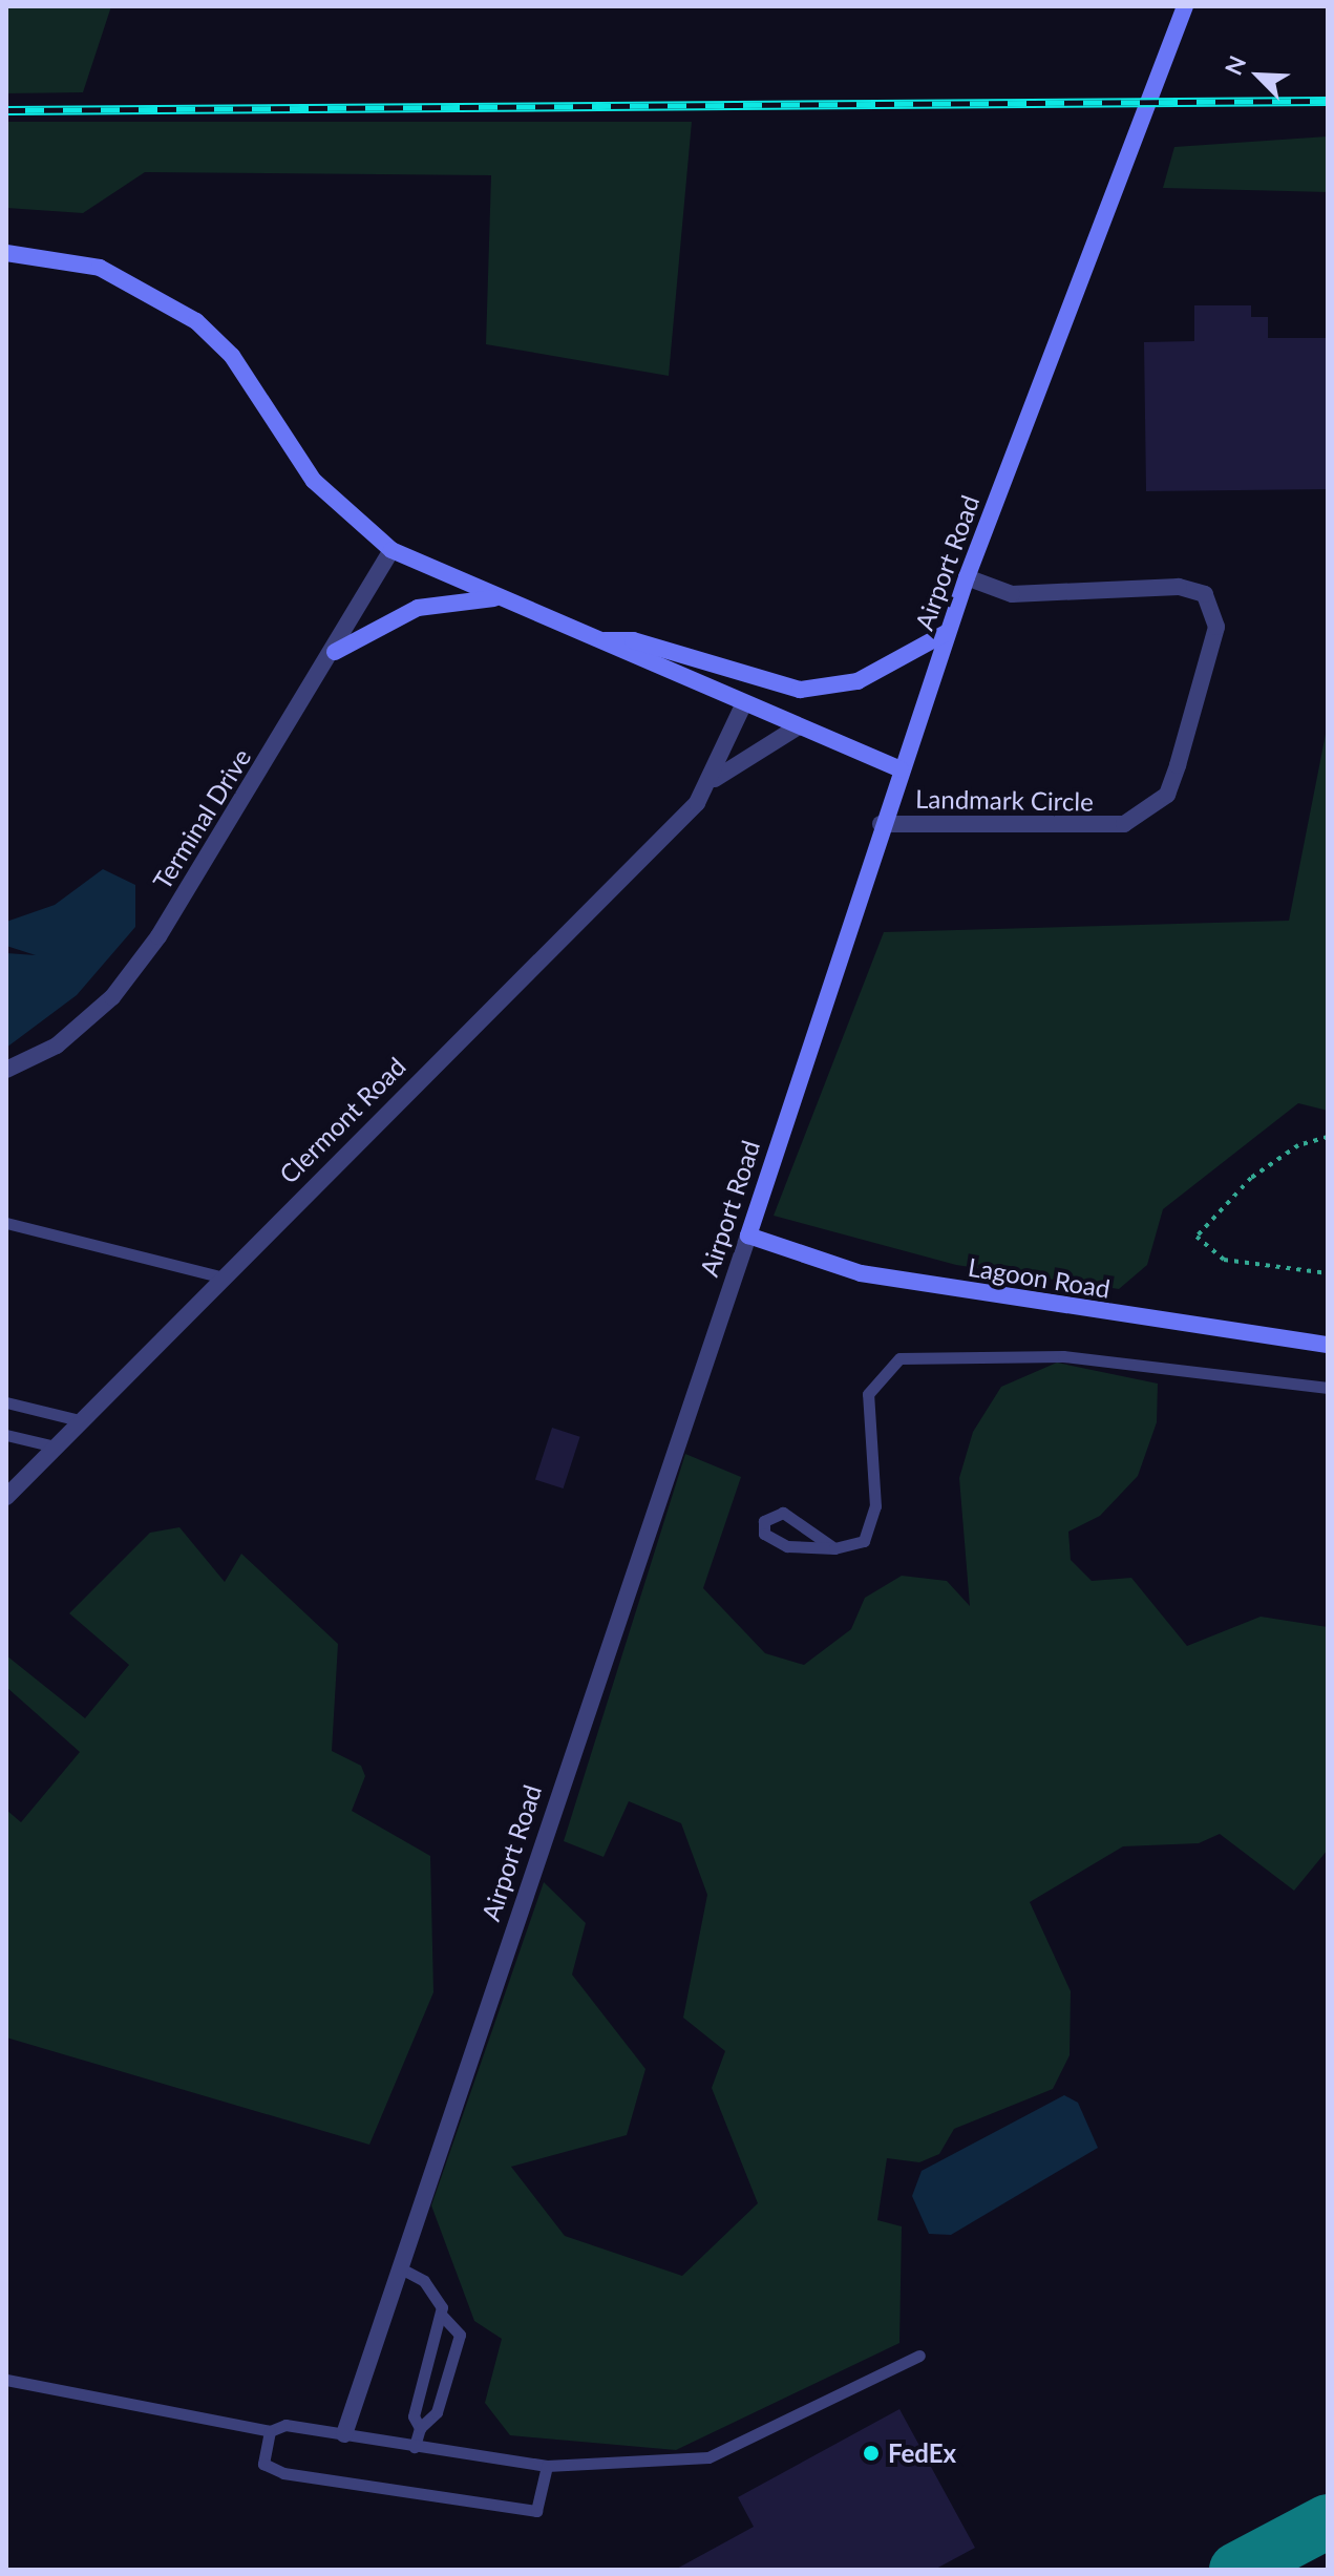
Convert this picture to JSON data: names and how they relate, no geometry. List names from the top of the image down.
{
  "streets": {
    "street": [
      "Airport Road",
      "Landmark Circle",
      "Terminal Drive",
      "Clermont Road",
      "Lagoon Road"
    ]
  },
  "crossings": [
    ["Airport Road", "Landmark Circle"],
    ["Airport Road", "Lagoon Road"]
  ],
  "places": ["FedEx"],
  "north": "top left"
}
